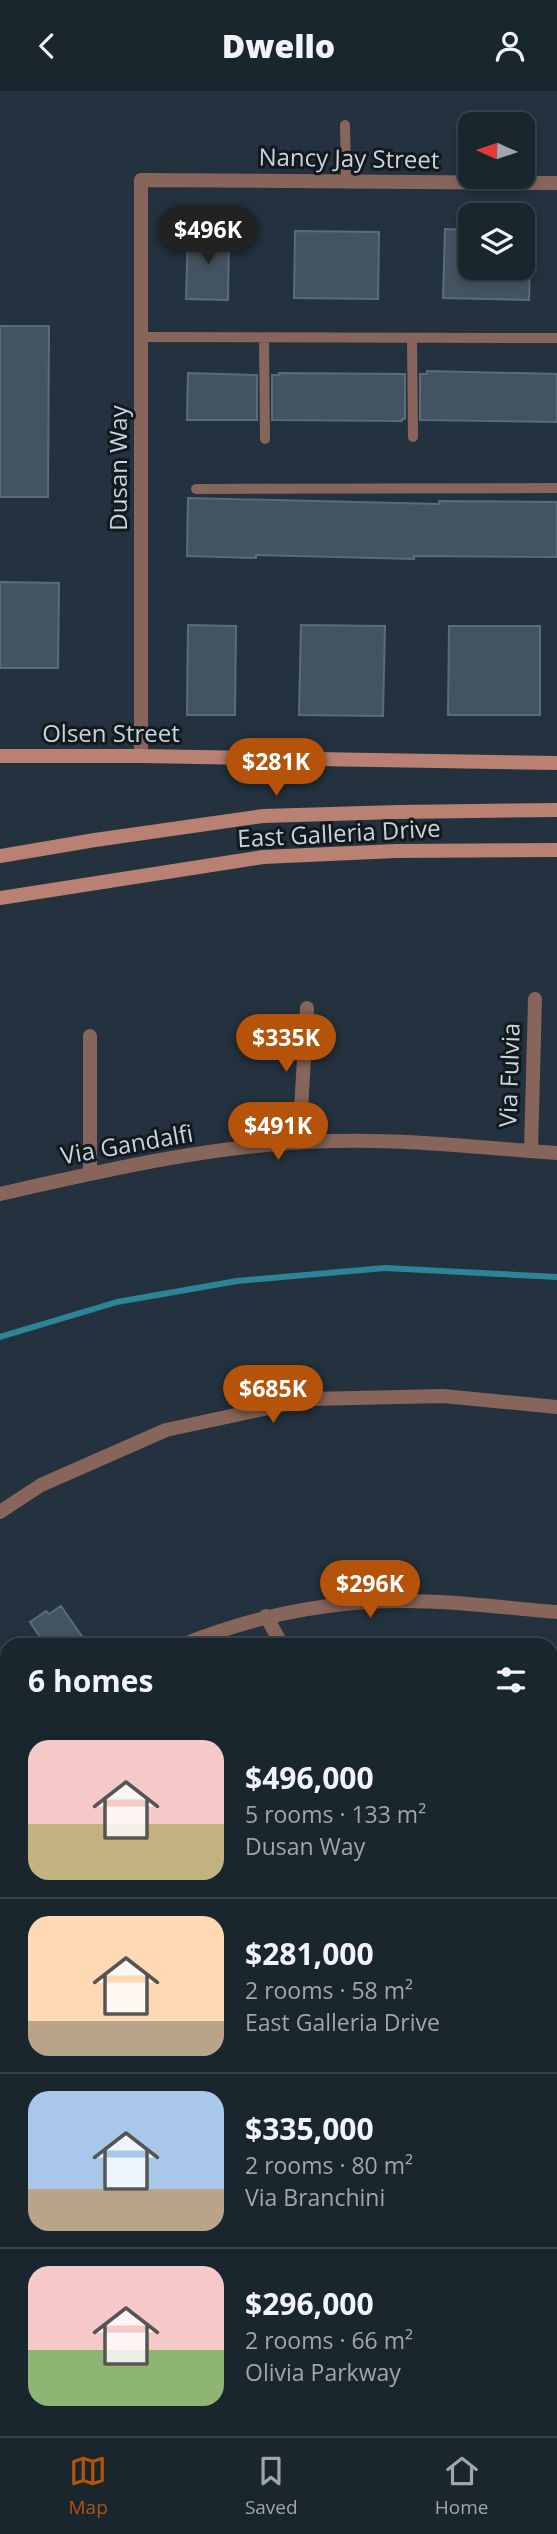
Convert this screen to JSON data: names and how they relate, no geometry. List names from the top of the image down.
{
  "streets": {
    "main road": ["Olsen Street", "East Galleria Drive"],
    "street": [
      "Nancy Jay Street",
      "Dusan Way",
      "Via Fulvia",
      "Via Gandalfi"
    ]
  },
  "crossings": [
    ["Nancy Jay Street", "Dusan Way"],
    ["Dusan Way", "Olsen Street"],
    ["Via Fulvia", "Via Gandalfi"]
  ],
  "north": "left",
  "page": {
    "header": "Dwello",
    "price": [
      "$496K",
      "$281K",
      "$335K",
      "$491K",
      "$685K",
      "$296K"
    ],
    "heading": "6 homes",
    "list": [
      {
        "name": "$496,000",
        "note": "5 rooms · 133 m² · Dusan Way"
      },
      {
        "name": "$281,000",
        "note": "2 rooms · 58 m² · East Galleria Drive"
      },
      {
        "name": "$335,000",
        "note": "2 rooms · 80 m² · Via Branchini"
      },
      {
        "name": "$296,000",
        "note": "2 rooms · 66 m² · Olivia Parkway"
      }
    ],
    "tabs": ["Map", "Saved", "Home"]
  }
}
